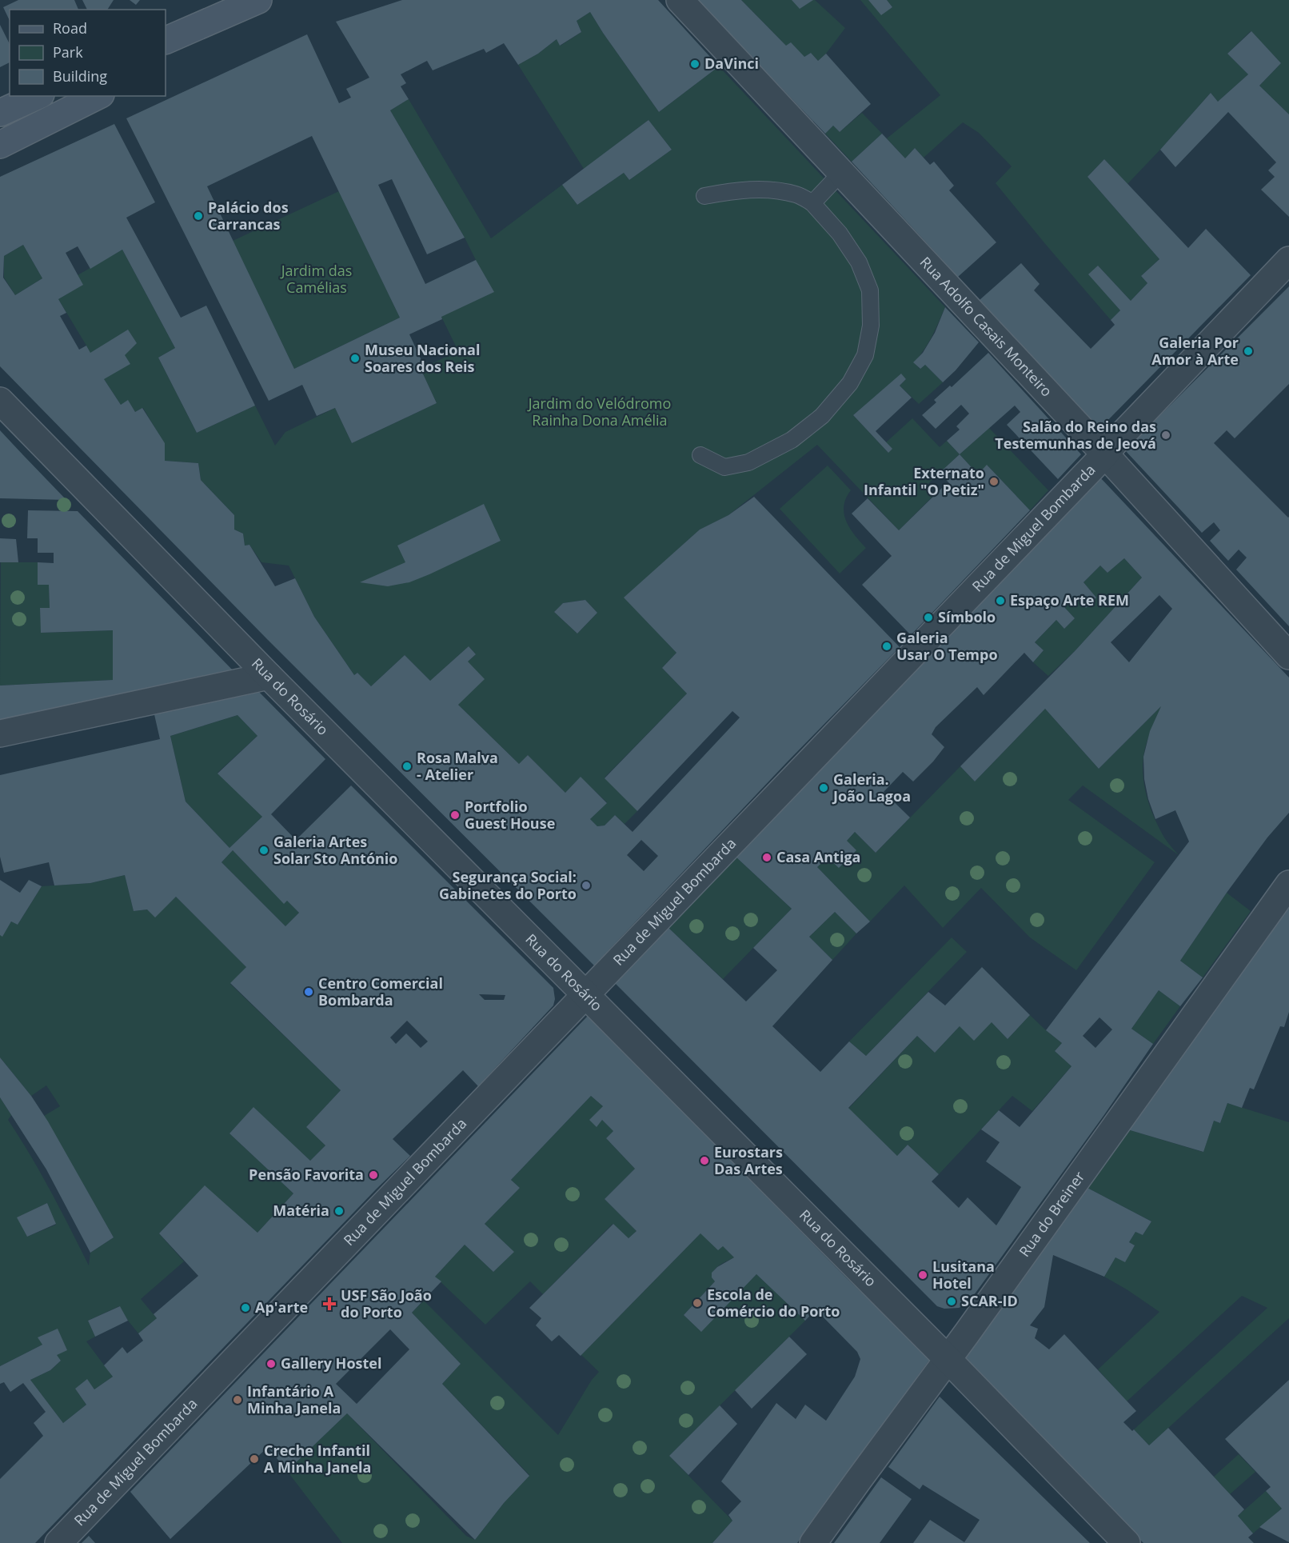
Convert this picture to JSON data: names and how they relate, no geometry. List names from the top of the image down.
{
  "streets": {
    "street": [
      "Rua Adolfo Casais Monteiro",
      "Rua de Miguel Bombarda",
      "Rua do Rosário",
      "Rua do Breiner"
    ]
  },
  "crossings": [
    ["Rua Adolfo Casais Monteiro", "Rua de Miguel Bombarda"],
    ["Rua de Miguel Bombarda", "Rua do Rosário"],
    ["Rua do Rosário", "Rua do Breiner"]
  ],
  "parks": ["Jardim das Camélias", "Jardim do Velódromo Rainha Dona Amélia"],
  "places": {
    "other": [
      "DaVinci",
      "Palácio dos Carrancas",
      "Galeria Por Amor à Arte",
      "Museu Nacional Soares dos Reis",
      "Salão do Reino das Testemunhas de Jeová",
      "Externato Infantil \"O Petiz\"",
      "Espaço Arte REM",
      "Símbolo",
      "Galeria Usar O Tempo",
      "Rosa Malva - Atelier",
      "Galeria. João Lagoa",
      "Portfolio Guest House",
      "Galeria Artes Solar Sto António",
      "Casa Antiga",
      "Segurança Social: Gabinetes do Porto",
      "Centro Comercial Bombarda",
      "Eurostars Das Artes",
      "Pensão Favorita",
      "Matéria",
      "Lusitana Hotel",
      "SCAR-ID",
      "Escola de Comércio do Porto",
      "Ap'arte",
      "Gallery Hostel",
      "Infantário A Minha Janela",
      "Creche Infantil A Minha Janela"
    ],
    "health": ["USF São João do Porto"]
  },
  "legend": ["Road", "Park", "Building"]
}
